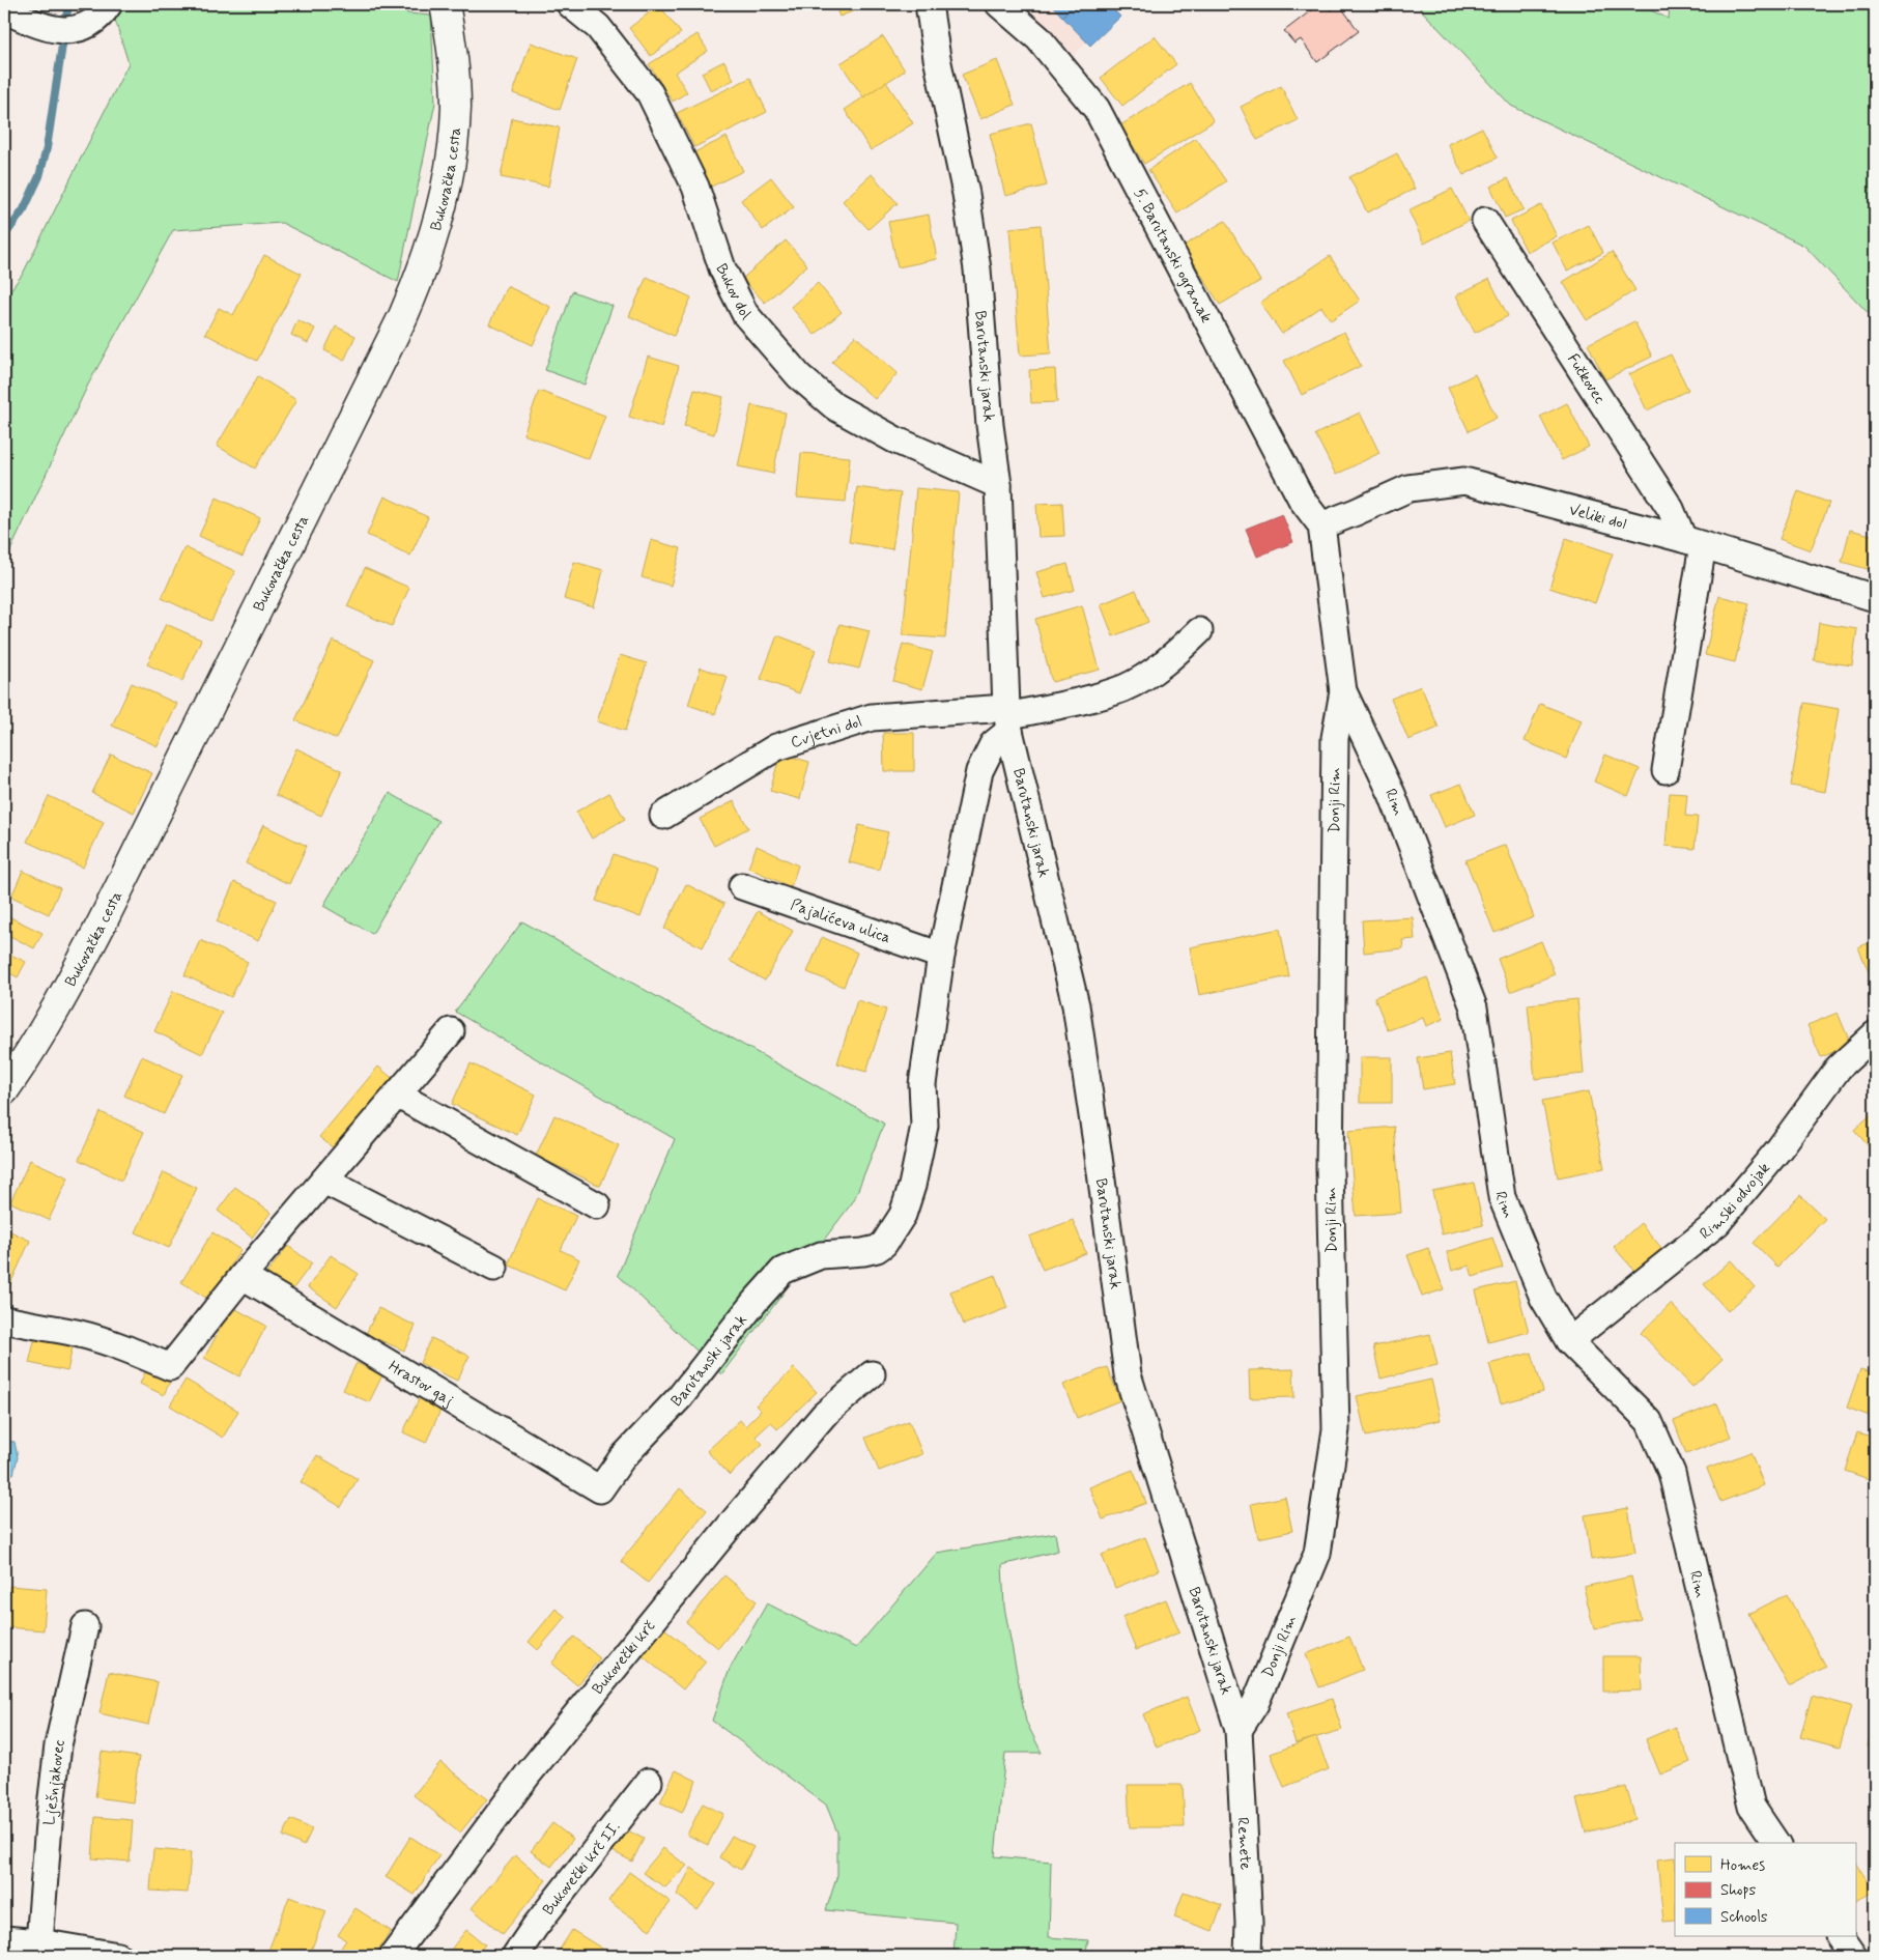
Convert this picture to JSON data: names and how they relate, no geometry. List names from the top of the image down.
{
  "streets": {
    "main road": ["Bukovačka cesta"],
    "street": [
      "5. Barutanski ogranak",
      "Bukov dol",
      "Barutanski jarak",
      "Fučkovec",
      "Veliki dol",
      "Cvjetni dol",
      "Donji Rim",
      "Rim",
      "Pajalićeva ulica",
      "Rimski odvojak",
      "Hrastov gaj",
      "Bukovečki krč",
      "Lješnjakovec",
      "Remete",
      "Bukovečki krč II."
    ]
  },
  "crossings": [
    ["5. Barutanski ogranak", "Veliki dol"],
    ["5. Barutanski ogranak", "Rim"],
    ["Bukov dol", "Barutanski jarak"],
    ["Barutanski jarak", "Cvjetni dol"],
    ["Barutanski jarak", "Donji Rim"],
    ["Barutanski jarak", "Pajalićeva ulica"],
    ["Barutanski jarak", "Hrastov gaj"],
    ["Barutanski jarak", "Remete"],
    ["Fučkovec", "Veliki dol"],
    ["Veliki dol", "Rim"],
    ["Donji Rim", "Rim"],
    ["Donji Rim", "Remete"],
    ["Rim", "Rimski odvojak"]
  ],
  "legend": ["Homes", "Shops", "Schools"]
}
